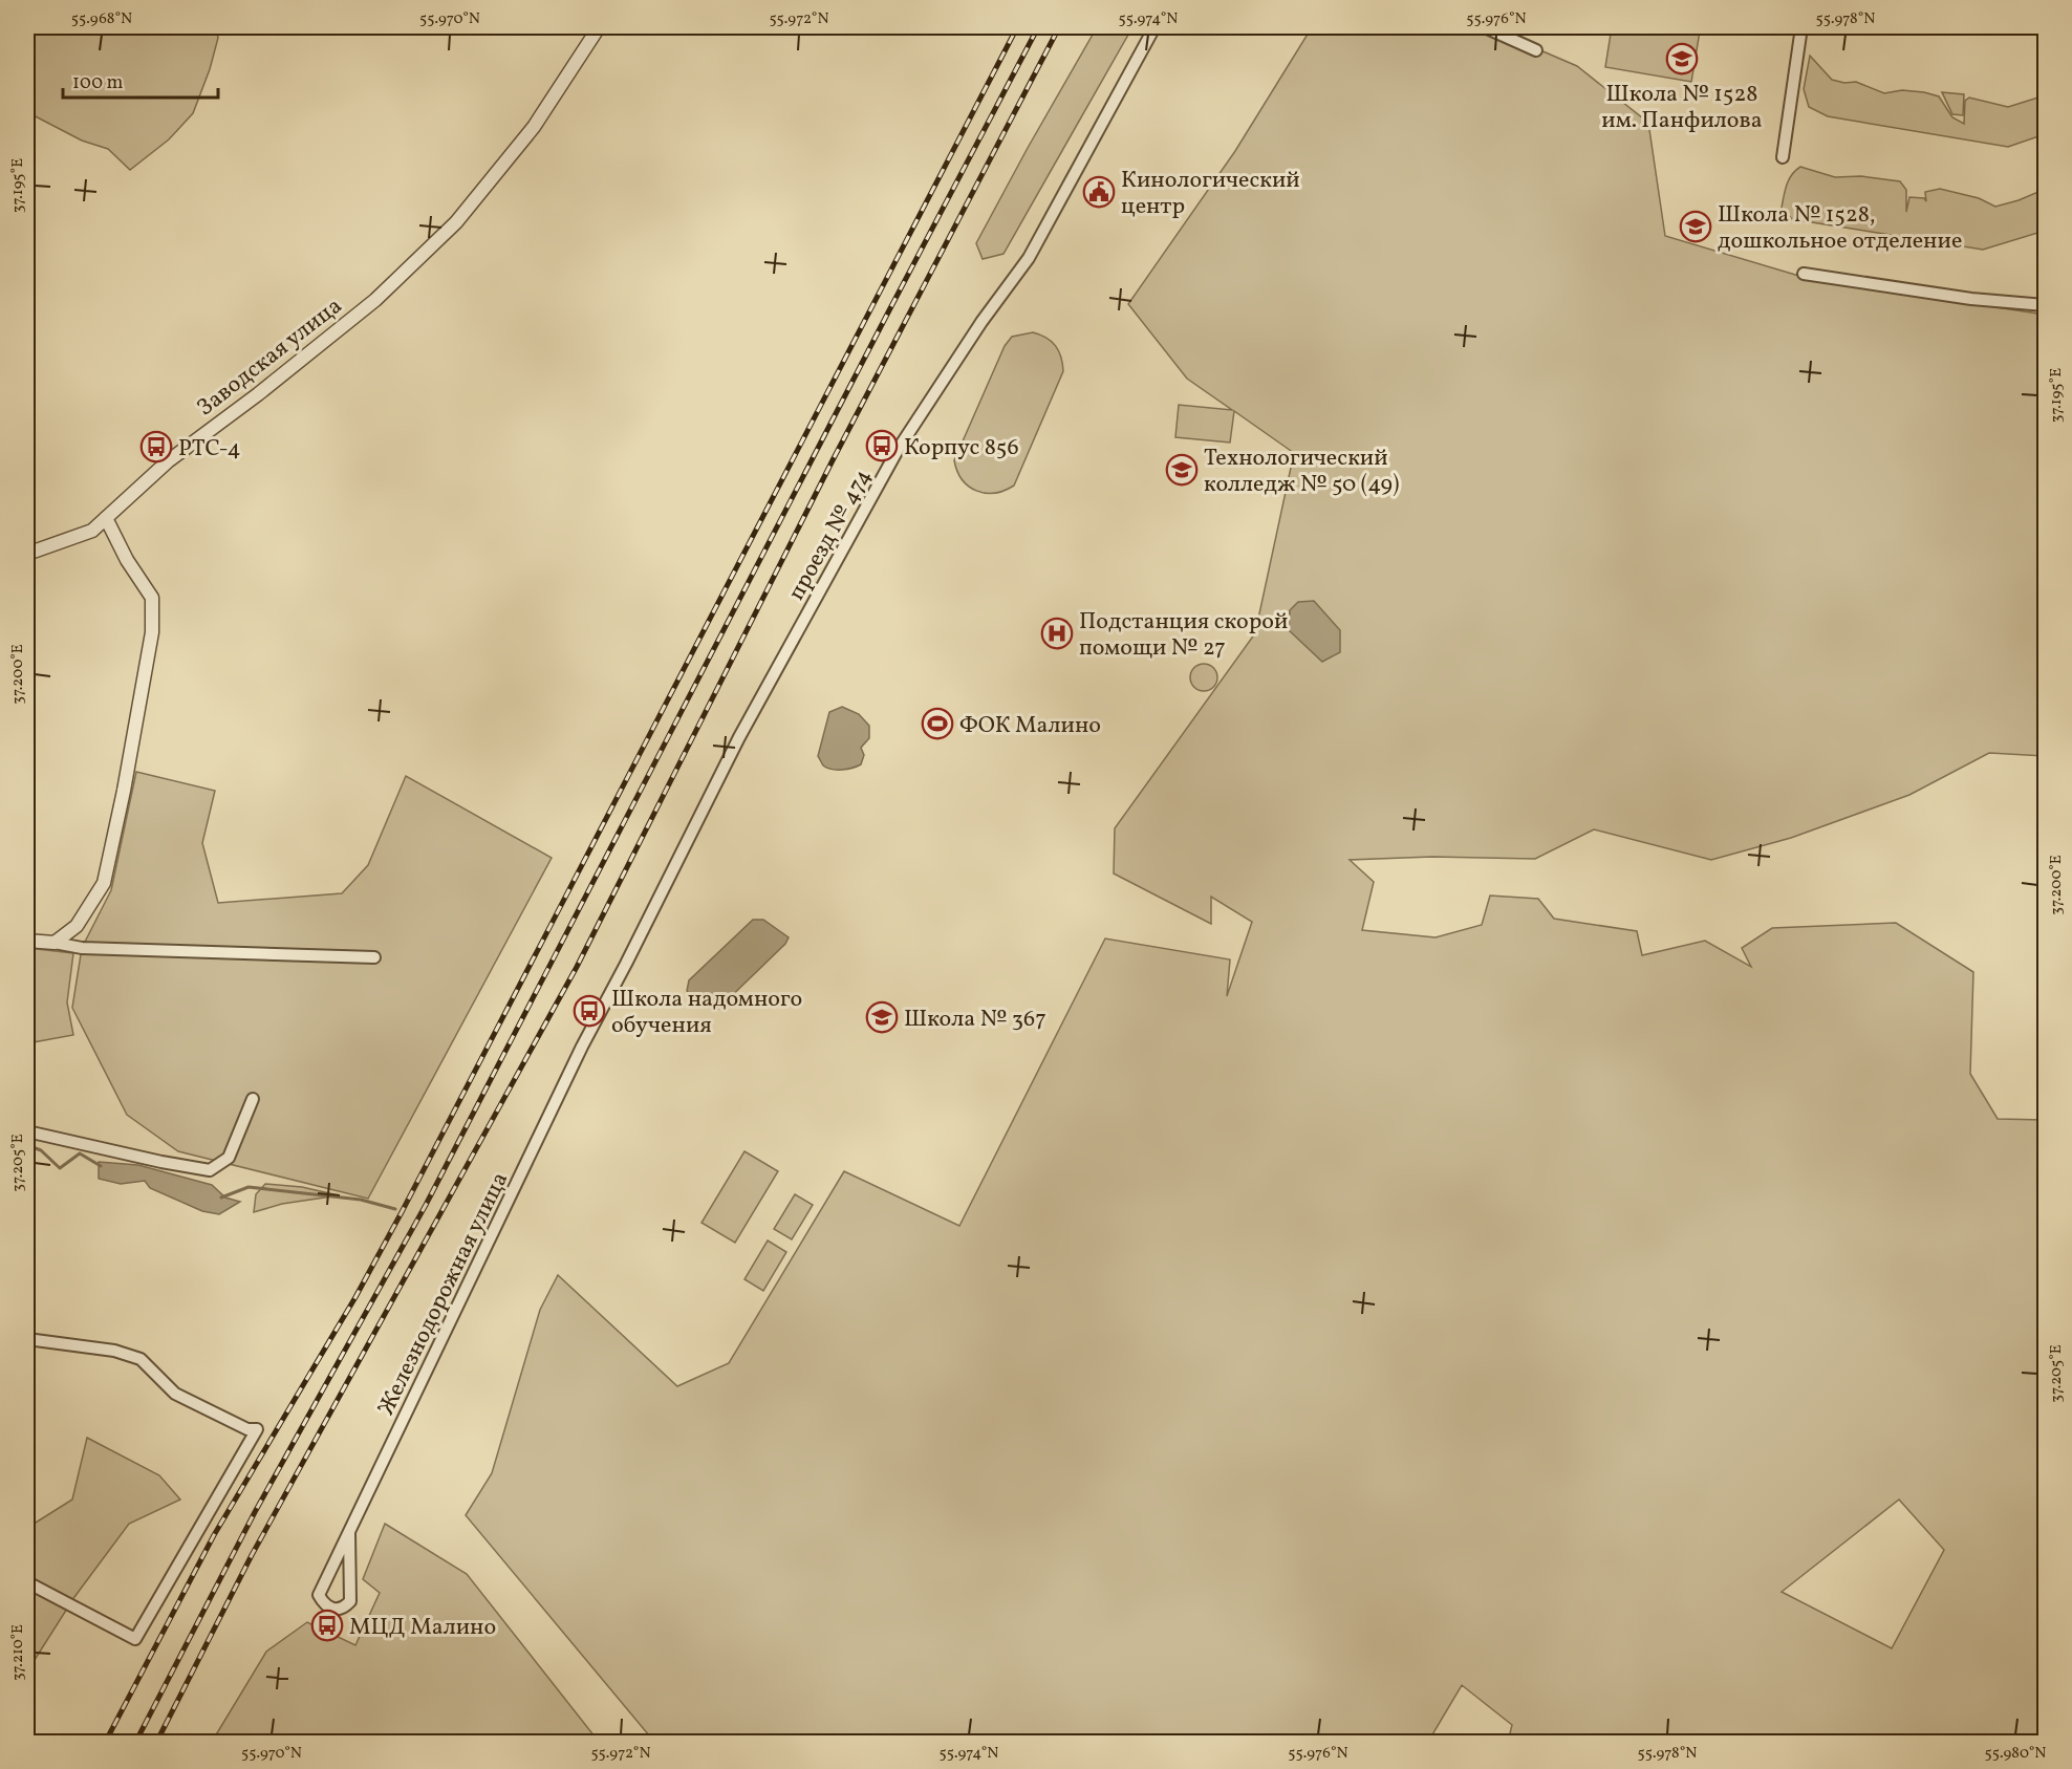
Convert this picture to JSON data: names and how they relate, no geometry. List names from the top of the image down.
{
  "streets": {
    "street": ["Заводская улица", "проезд № 474", "Железнодорожная улица"]
  },
  "crossings": [
    ["проезд № 474", "Железнодорожная улица"]
  ],
  "places": {
    "school or university": [
      "Школа № 1528 им. Панфилова",
      "Школа № 1528, дошкольное отделение",
      "Технологический колледж № 50 (49)",
      "Школа № 367"
    ],
    "public building": ["Кинологический центр"],
    "bus stop": [
      "Корпус 856",
      "РТС-4",
      "Школа надомного обучения",
      "МЦД Малино"
    ],
    "hospital": ["Подстанция скорой помощи № 27"],
    "sports": ["ФОК Малино"]
  },
  "scale_bar": "100 m",
  "coordinates": [
    "55.968°N",
    "55.970°N",
    "55.972°N",
    "55.974°N",
    "55.976°N",
    "55.978°N",
    "37.195°E",
    "37.200°E",
    "37.205°E",
    "37.210°E",
    "55.980°N"
  ]
}
